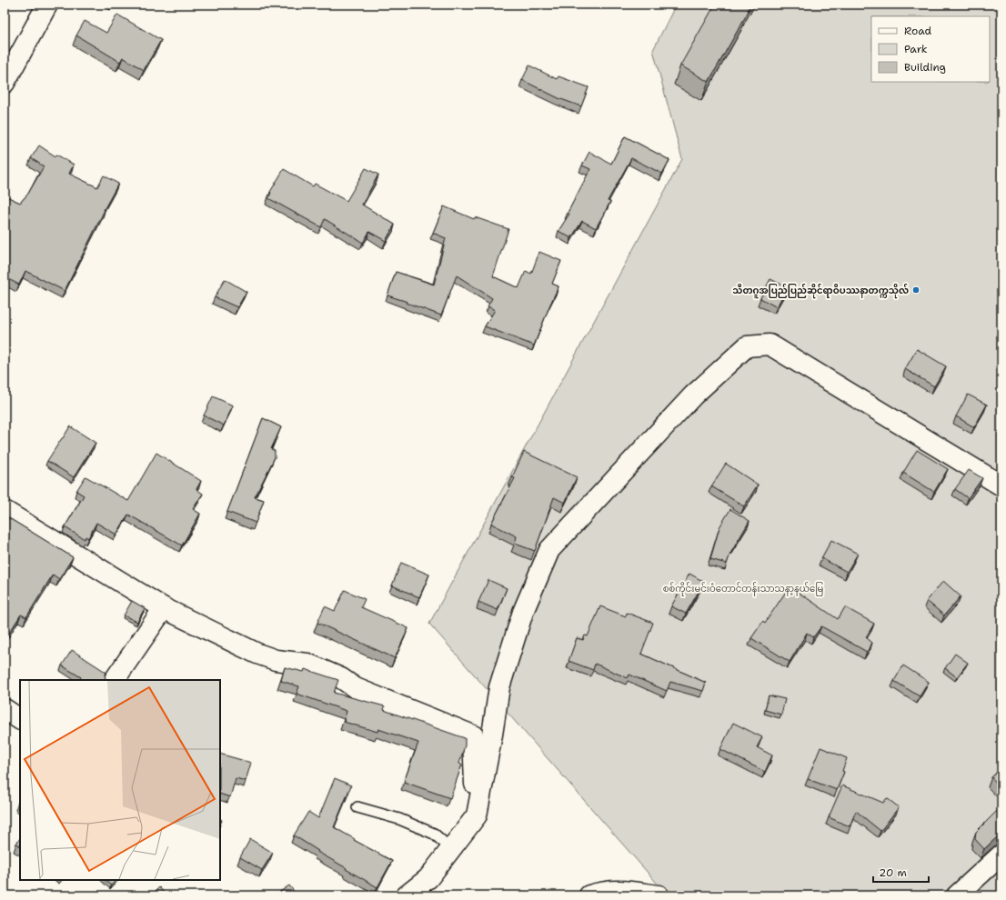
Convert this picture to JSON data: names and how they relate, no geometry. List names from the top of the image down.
{
  "parks": ["စစ်ကိုင်းမင်းဝံတောင်တန်းသာသနာ့နယ်မြေ"],
  "places": ["သီတဂူအပြည်ပြည်ဆိုင်ရာဝိပဿနာတက္ကသိုလ်"],
  "legend": ["Road", "Park", "Building"],
  "scale_bar": "20 m"
}
